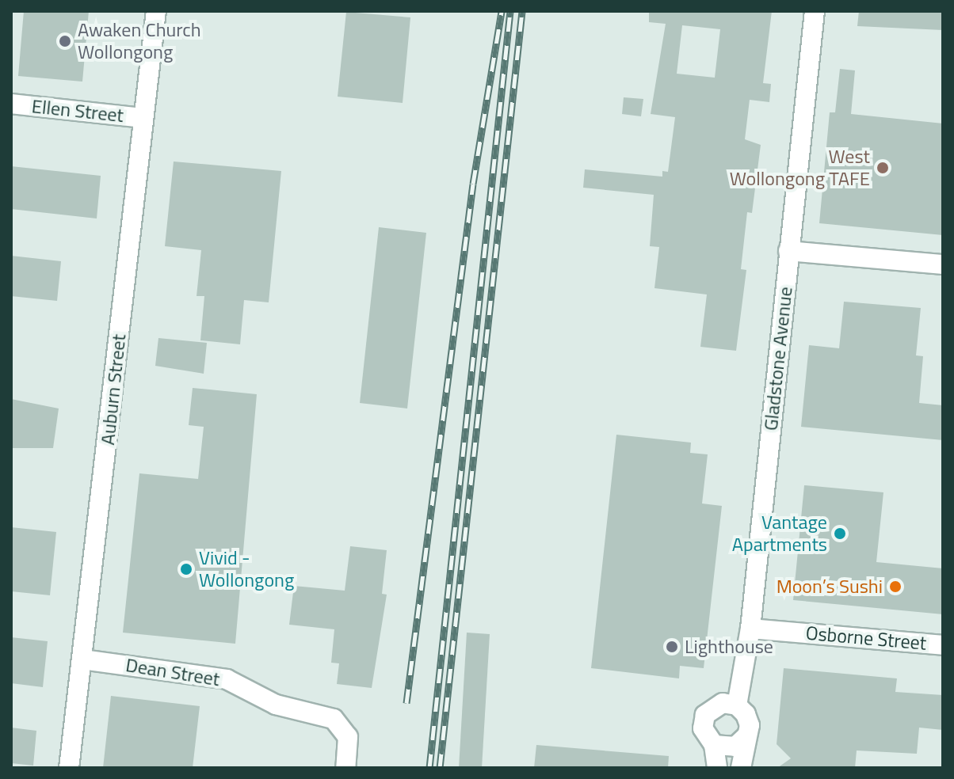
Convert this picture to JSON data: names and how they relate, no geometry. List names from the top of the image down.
{
  "streets": {
    "street": [
      "Ellen Street",
      "Gladstone Avenue",
      "Auburn Street",
      "Osborne Street",
      "Dean Street"
    ]
  },
  "crossings": [
    ["Ellen Street", "Auburn Street"],
    ["Gladstone Avenue", "Osborne Street"],
    ["Auburn Street", "Dean Street"]
  ],
  "places": [
    "Awaken Church Wollongong",
    "West Wollongong TAFE",
    "Vantage Apartments",
    "Vivid - Wollongong",
    "Moon’s Sushi",
    "Lighthouse"
  ]
}
